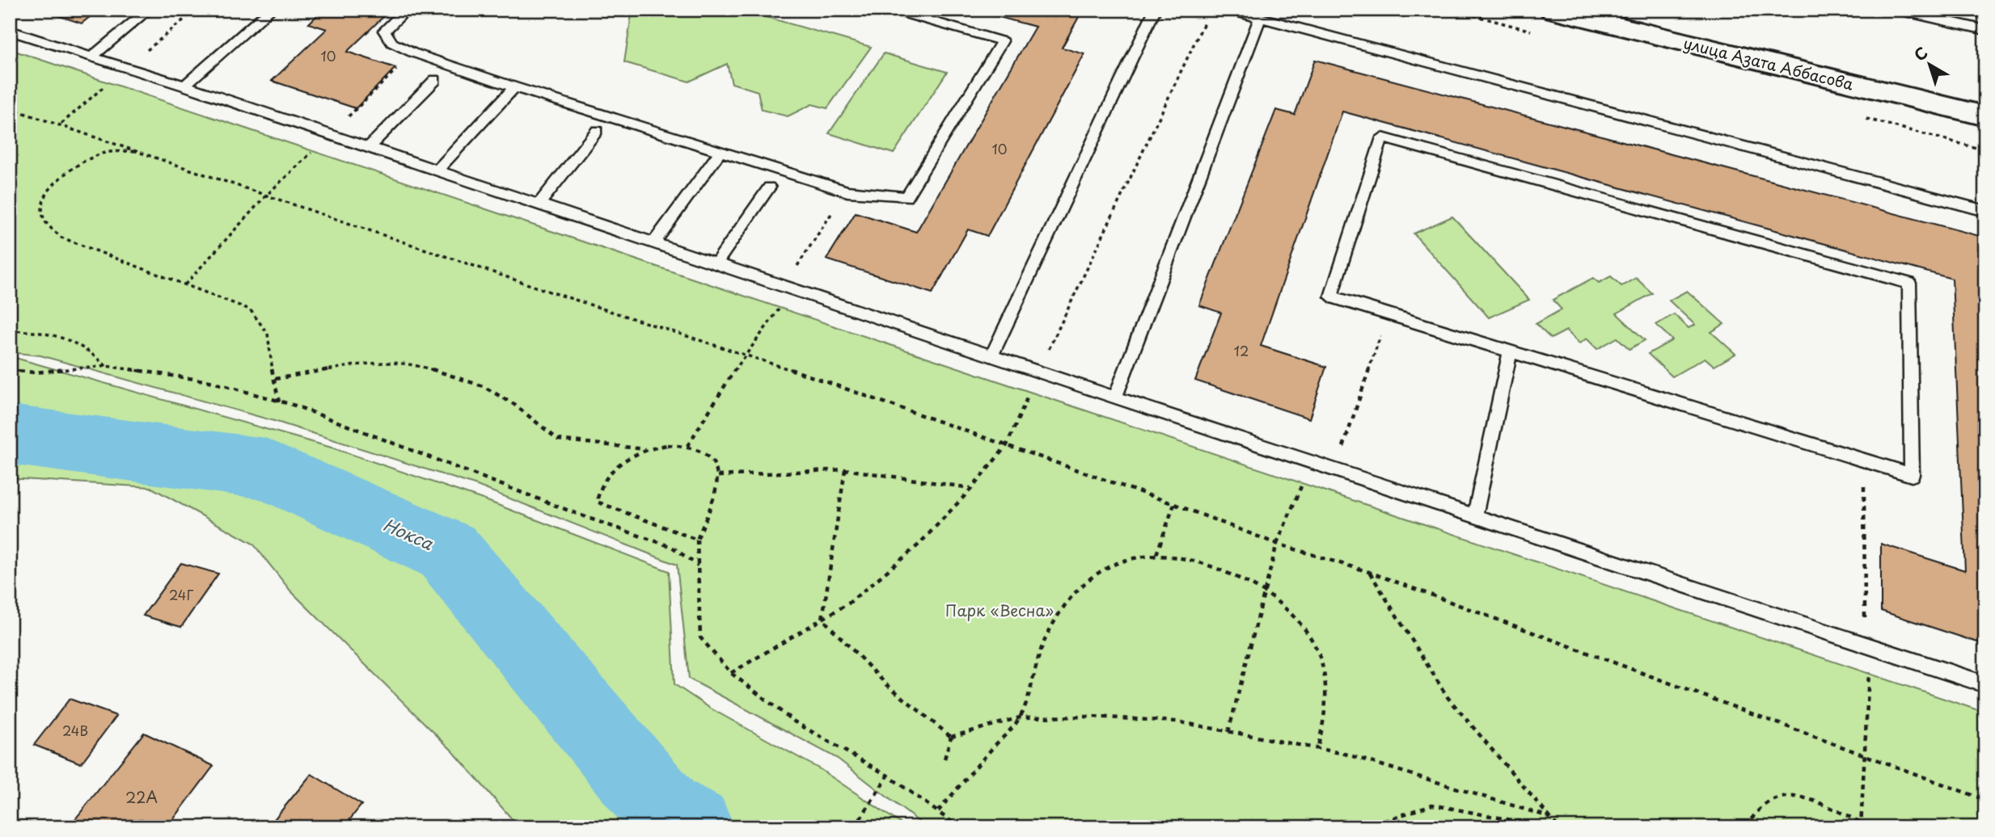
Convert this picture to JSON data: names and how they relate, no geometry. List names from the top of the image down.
{
  "streets": {
    "street": ["улица Азата Аббасова"]
  },
  "water": ["Нокса"],
  "parks": ["Парк «Весна»"],
  "house_numbers": [
    "10",
    "10",
    "12",
    "24Г",
    "24В",
    "22А"
  ],
  "north": "top left"
}
